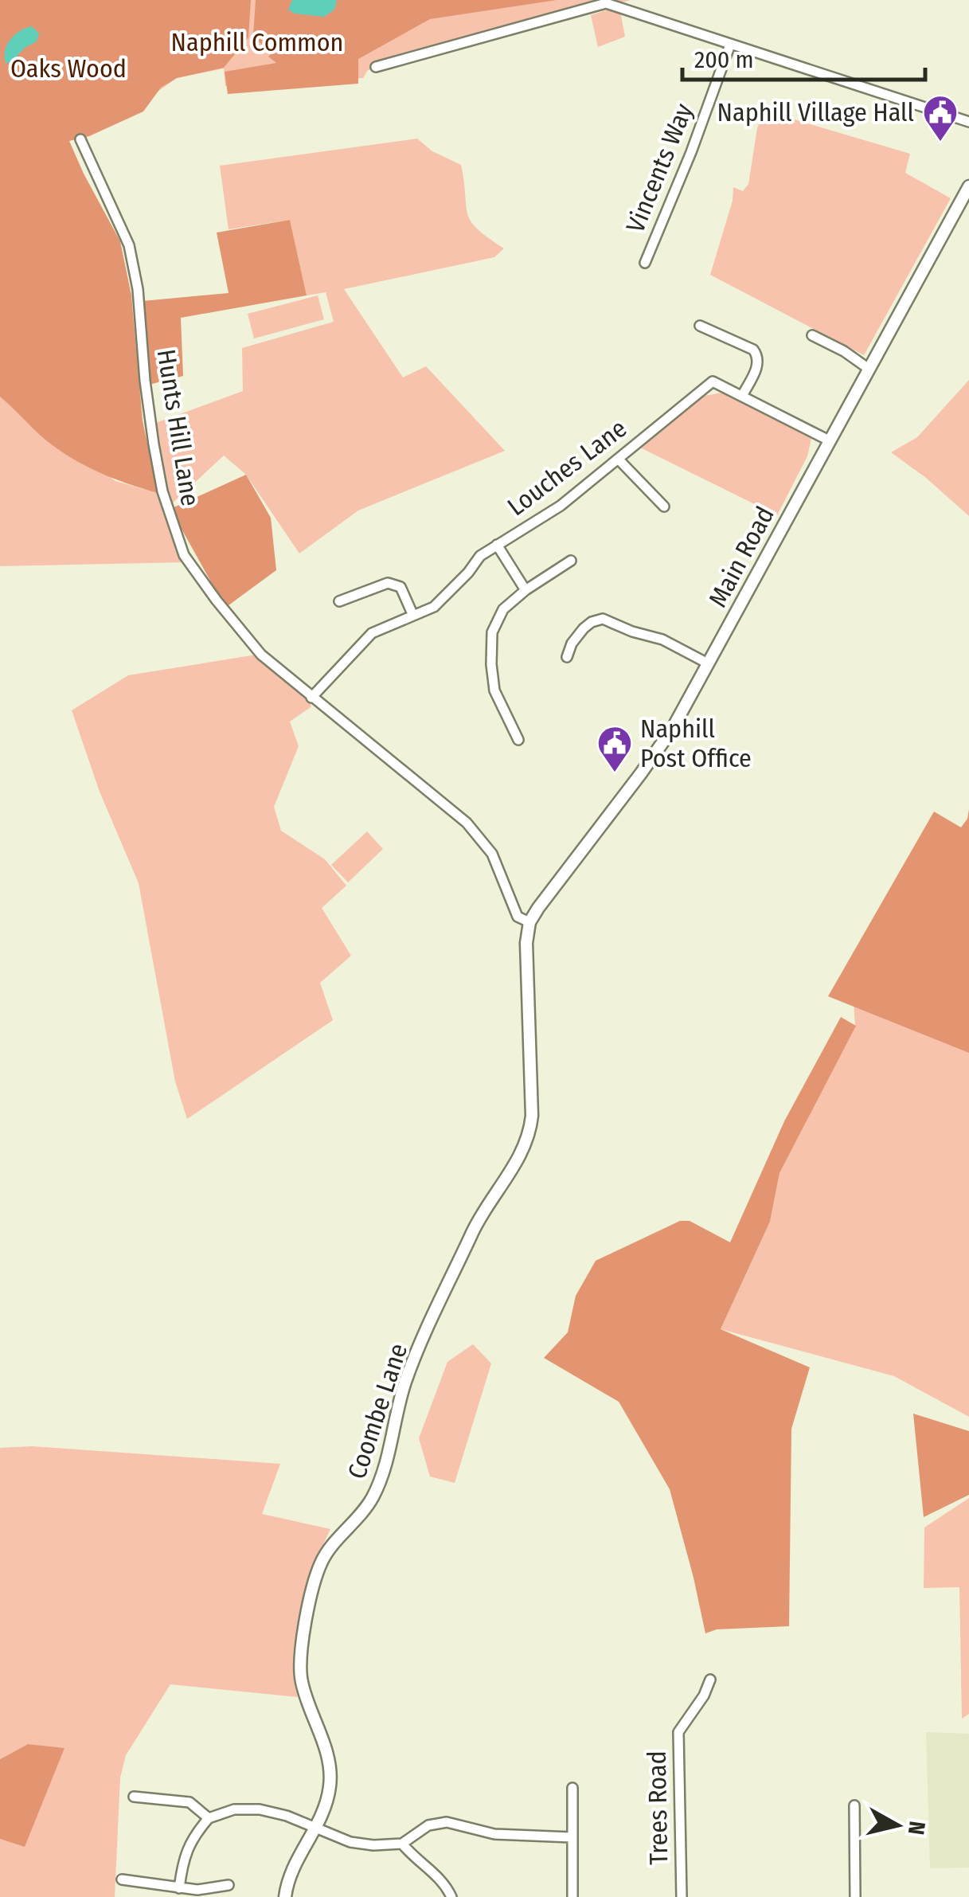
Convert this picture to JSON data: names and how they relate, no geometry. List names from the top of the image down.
{
  "streets": {
    "street": [
      "Vincents Way",
      "Hunts Hill Lane",
      "Louches Lane",
      "Main Road",
      "Coombe Lane",
      "Trees Road"
    ]
  },
  "crossings": [
    ["Hunts Hill Lane", "Louches Lane"],
    ["Hunts Hill Lane", "Main Road"],
    ["Hunts Hill Lane", "Coombe Lane"],
    ["Louches Lane", "Main Road"],
    ["Main Road", "Coombe Lane"]
  ],
  "parks": ["Naphill Common", "Oaks Wood"],
  "places": {
    "public building": ["Naphill Village Hall", "Naphill Post Office"]
  },
  "scale_bar": "200 m",
  "north": "right"
}
